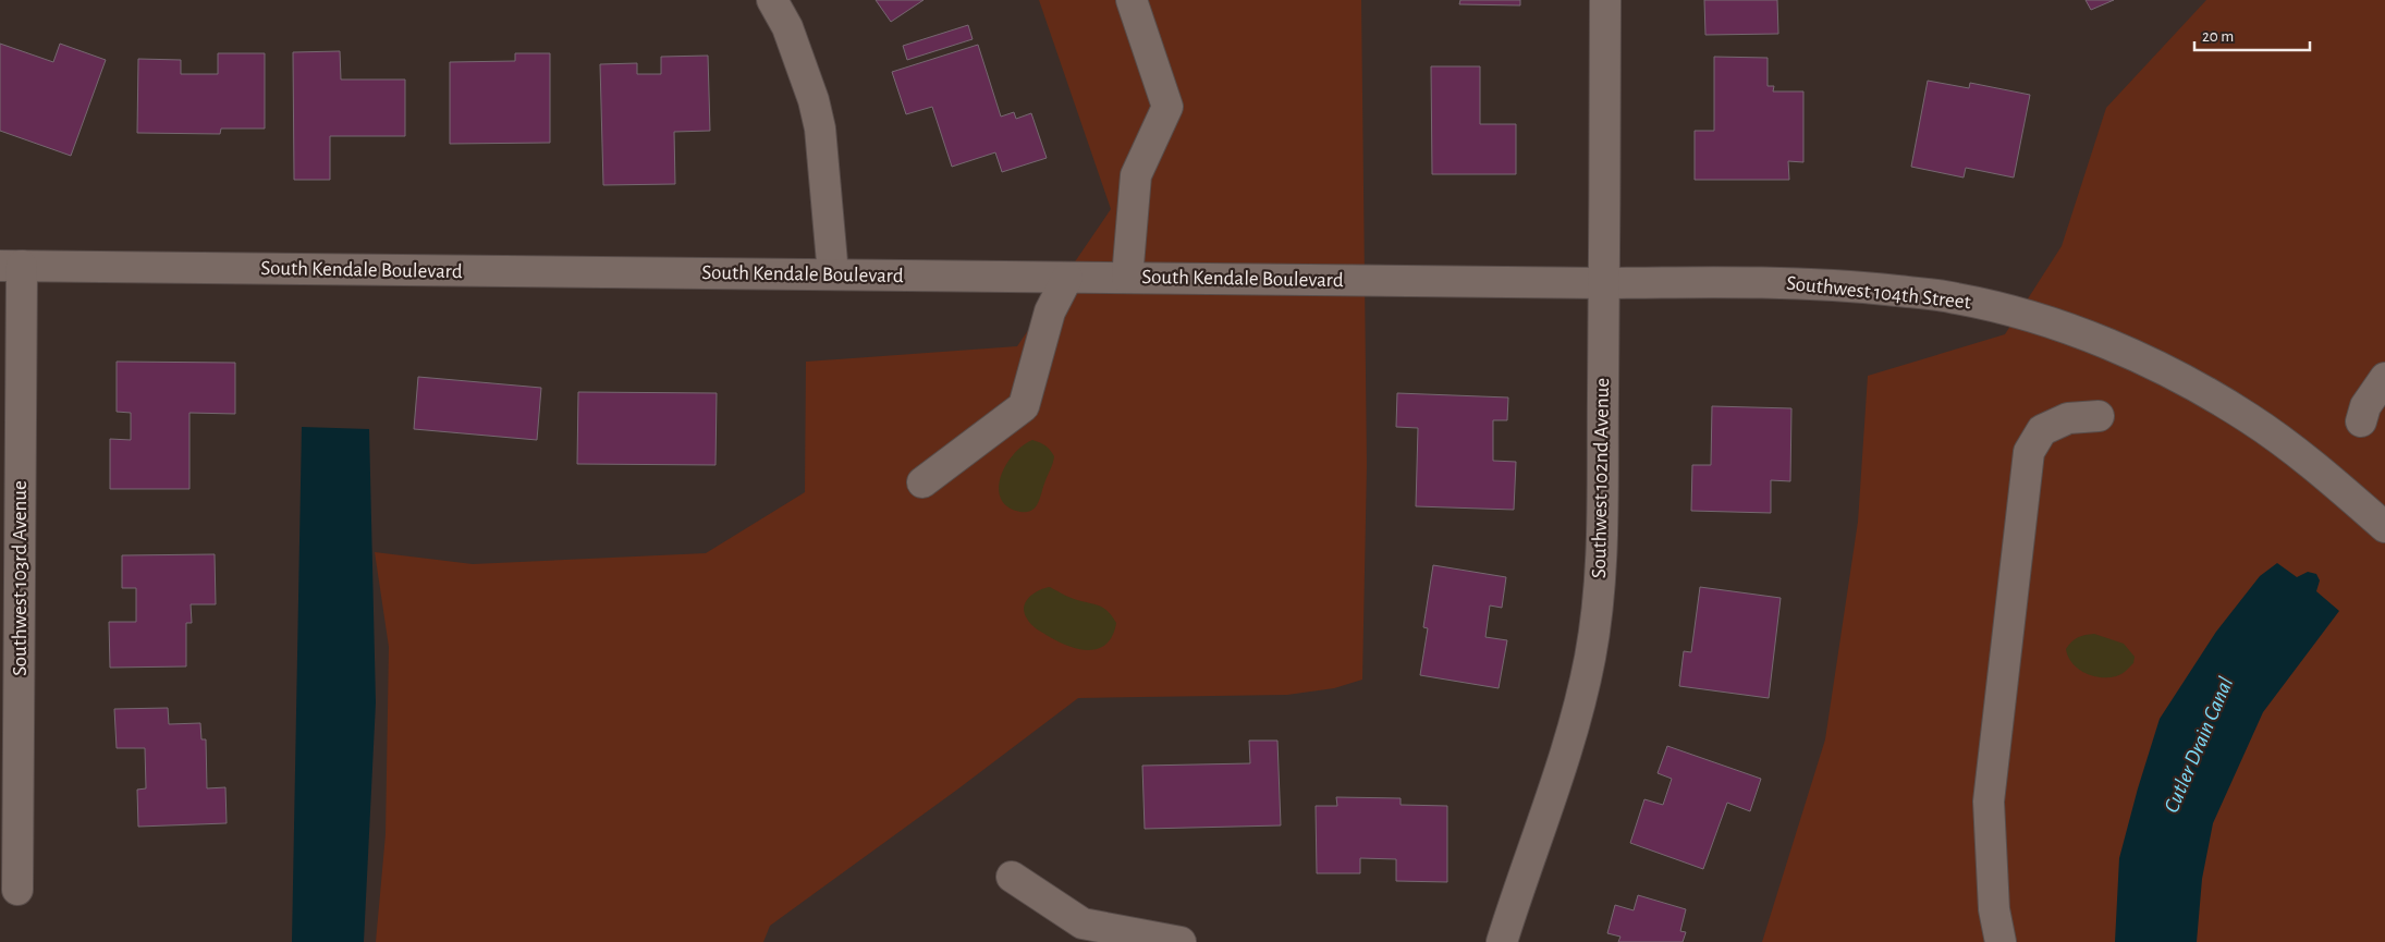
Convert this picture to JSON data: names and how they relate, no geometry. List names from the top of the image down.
{
  "streets": {
    "street": [
      "South Kendale Boulevard",
      "Southwest 104th Street",
      "Southwest 102nd Avenue",
      "Southwest 103rd Avenue"
    ]
  },
  "crossings": [
    ["South Kendale Boulevard", "Southwest 104th Street"],
    ["South Kendale Boulevard", "Southwest 102nd Avenue"],
    ["South Kendale Boulevard", "Southwest 103rd Avenue"],
    ["Southwest 104th Street", "Southwest 102nd Avenue"]
  ],
  "water": ["Cutler Drain Canal"],
  "scale_bar": "20 m"
}
